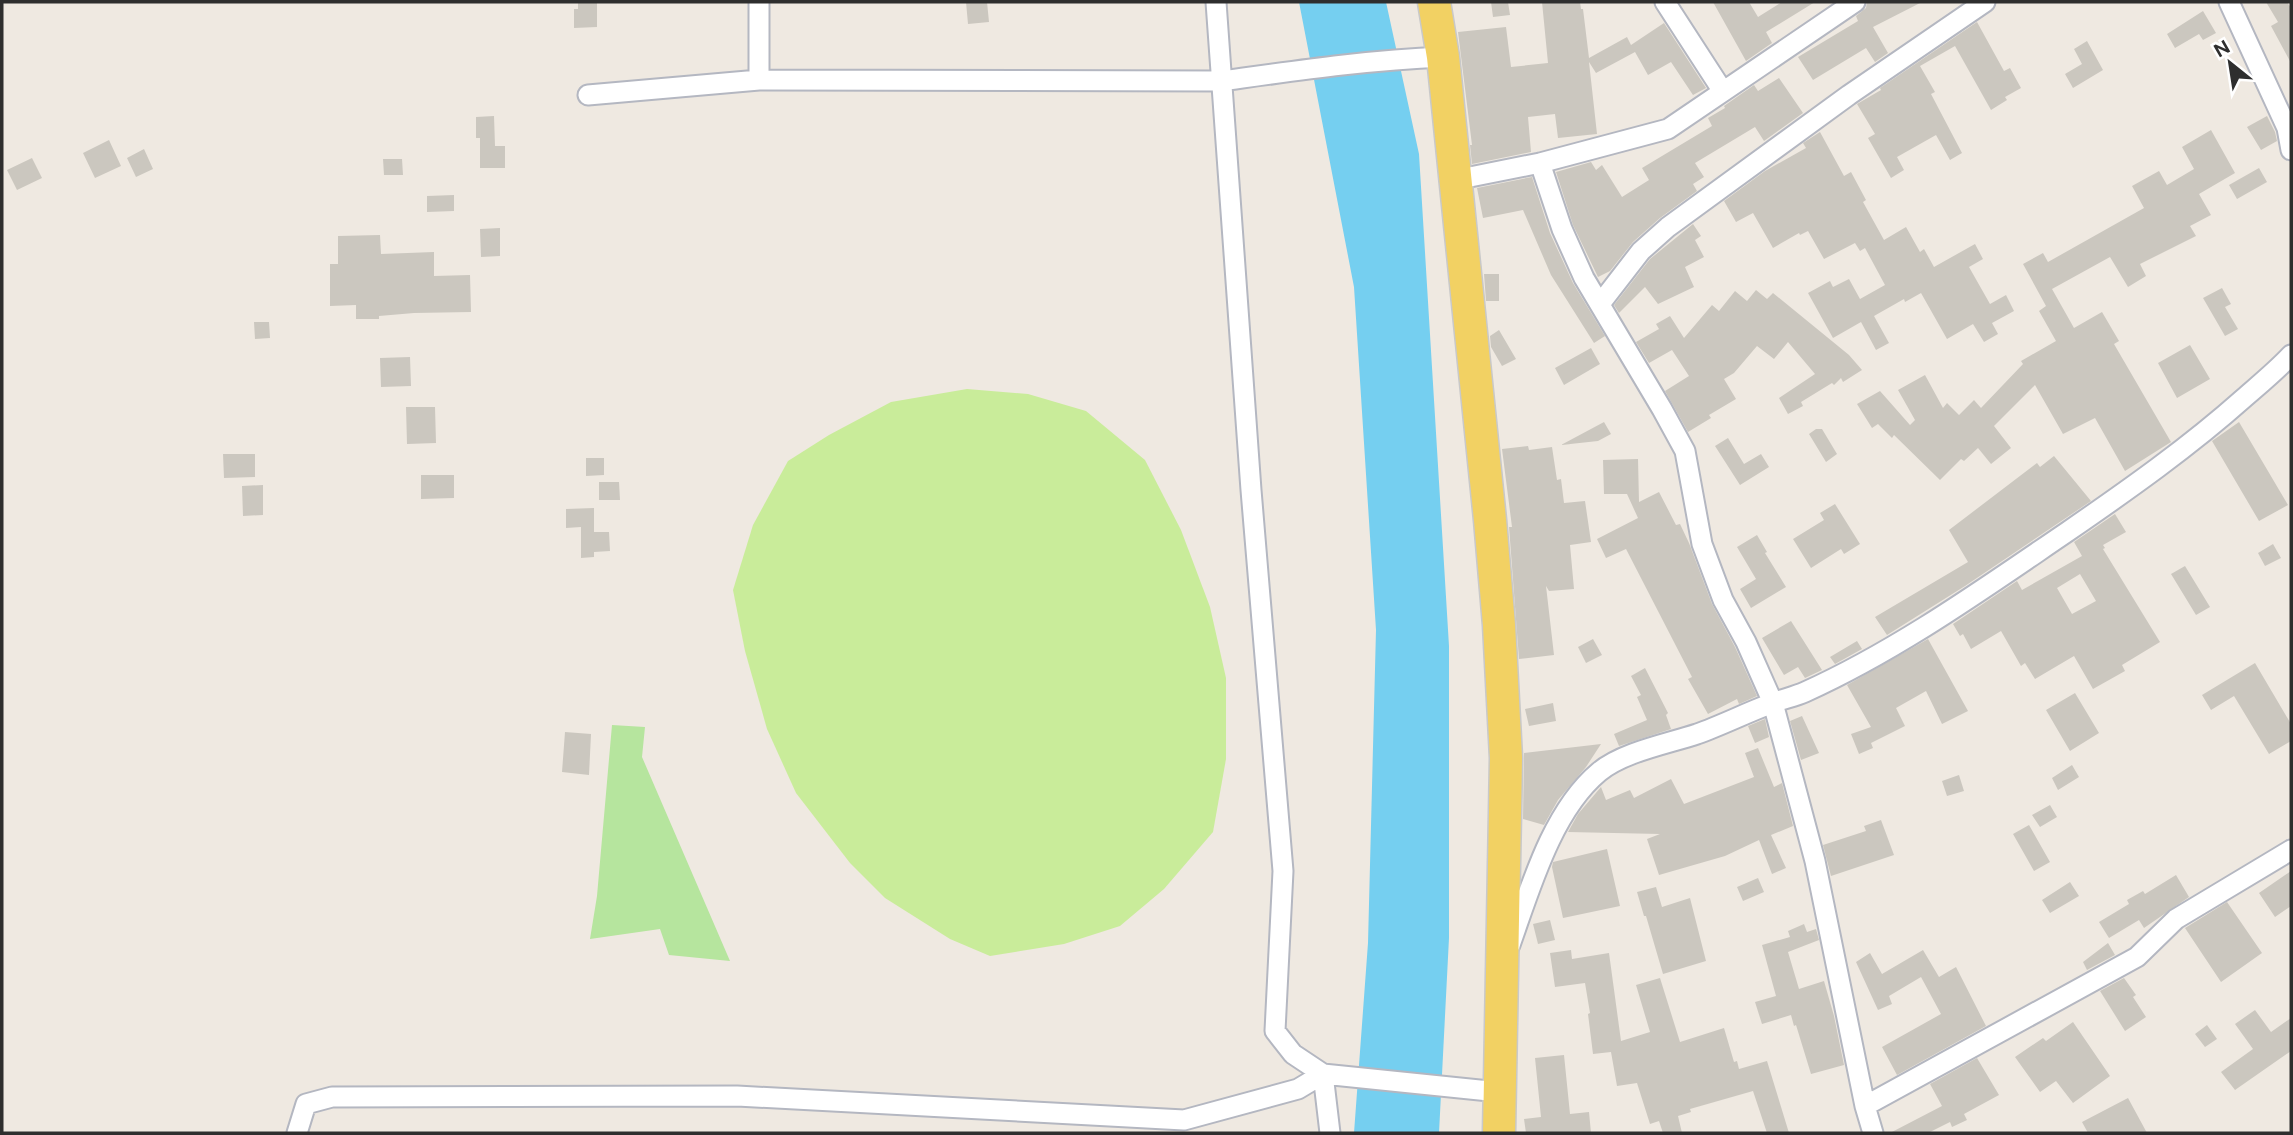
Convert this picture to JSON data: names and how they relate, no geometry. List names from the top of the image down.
{
  "north": "top left"
}
